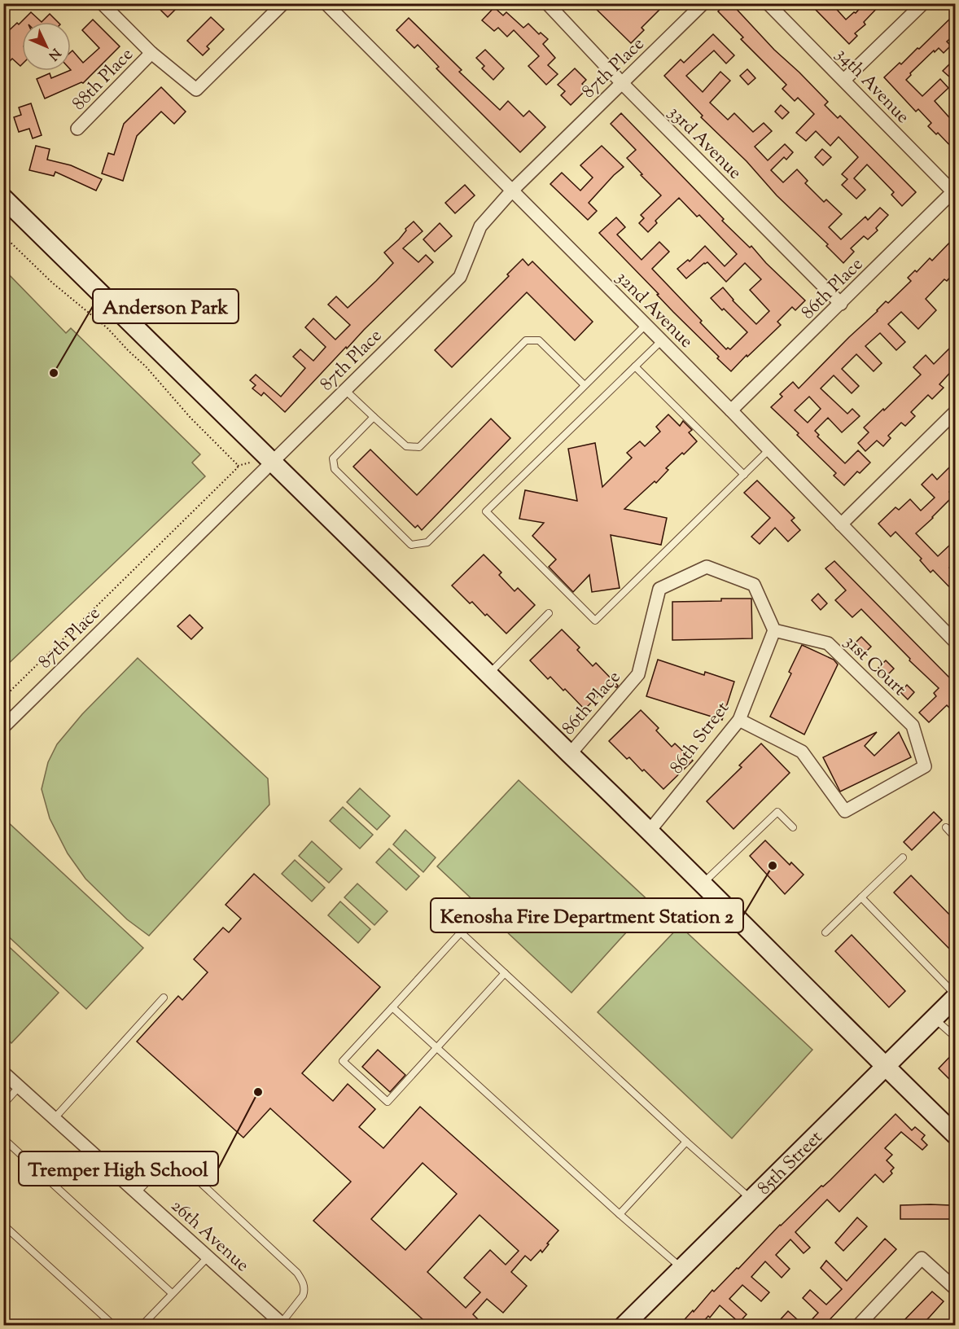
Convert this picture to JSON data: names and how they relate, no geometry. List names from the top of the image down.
{
  "streets": {
    "street": [
      "87th Place",
      "88th Place",
      "34th Avenue",
      "33rd Avenue",
      "86th Place",
      "32nd Avenue",
      "31st Court",
      "86th Street",
      "85th Street",
      "26th Avenue"
    ]
  },
  "crossings": [
    ["87th Place", "33rd Avenue"],
    ["87th Place", "32nd Avenue"],
    ["34th Avenue", "86th Place"],
    ["33rd Avenue", "86th Place"],
    ["86th Place", "32nd Avenue"],
    ["86th Place", "31st Court"],
    ["86th Place", "86th Street"],
    ["31st Court", "86th Street"]
  ],
  "places": ["Anderson Park", "Kenosha Fire Department Station 2", "Tremper High School"],
  "north": "bottom right"
}
